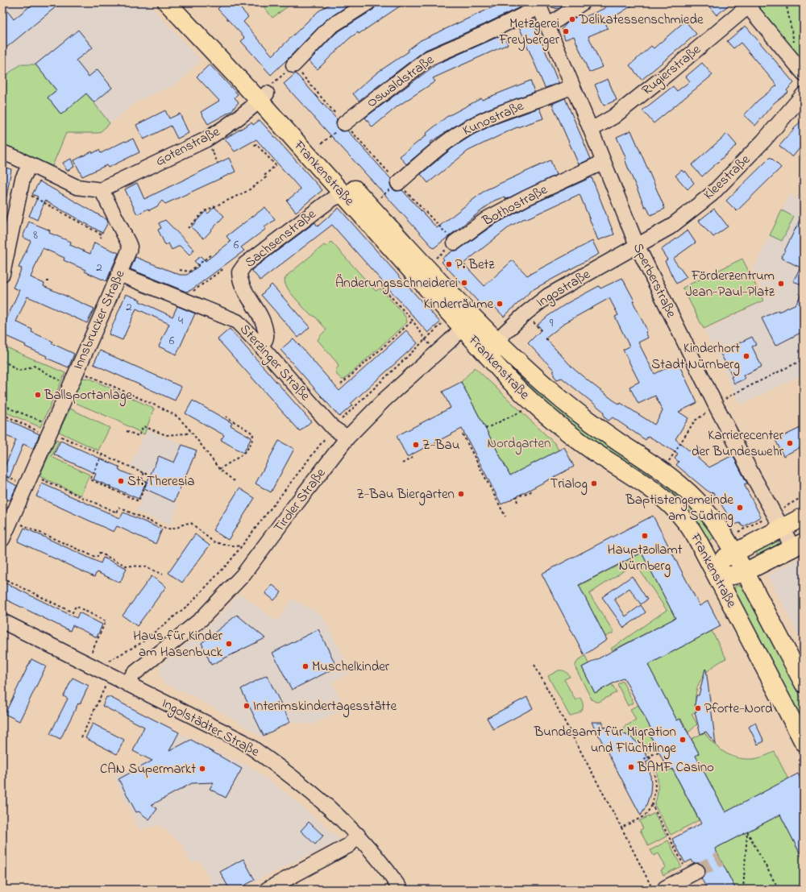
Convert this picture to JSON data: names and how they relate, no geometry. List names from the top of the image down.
{
  "streets": {
    "main road": ["Frankenstraße"],
    "street": [
      "Rugierstraße",
      "Oswaldstraße",
      "Kunostraße",
      "Gotenstraße",
      "Kleestraße",
      "Bothostraße",
      "Sachsenstraße",
      "Sperberstraße",
      "Ingostraße",
      "Innsbrucker Straße",
      "Sterzinger Straße",
      "Tiroler Straße",
      "Ingolstädter Straße"
    ]
  },
  "crossings": [
    ["Rugierstraße", "Sperberstraße"],
    ["Oswaldstraße", "Sperberstraße"],
    ["Kunostraße", "Sperberstraße"],
    ["Gotenstraße", "Frankenstraße"],
    ["Gotenstraße", "Innsbrucker Straße"],
    ["Frankenstraße", "Sachsenstraße"],
    ["Frankenstraße", "Ingostraße"],
    ["Frankenstraße", "Tiroler Straße"],
    ["Kleestraße", "Sperberstraße"],
    ["Kleestraße", "Ingostraße"],
    ["Bothostraße", "Sperberstraße"],
    ["Sachsenstraße", "Sterzinger Straße"],
    ["Sperberstraße", "Ingostraße"],
    ["Innsbrucker Straße", "Sterzinger Straße"],
    ["Sterzinger Straße", "Tiroler Straße"],
    ["Tiroler Straße", "Ingolstädter Straße"]
  ],
  "parks": ["Nordgarten"],
  "places": [
    "Delikatessenschmiede",
    "Metzgerei Freyberger",
    "P. Betz",
    "Änderungsschneiderei",
    "Förderzentrum Jean-Paul-Platz",
    "Kinderräume",
    "Kinderhort Stadt Nürnberg",
    "Ballsportanlage",
    "Karrierecenter der Bundeswehr",
    "Z-Bau",
    "St. Theresia",
    "Trialog",
    "Z-Bau Biergarten",
    "Baptistengemeinde am Südring",
    "Hauptzollamt Nürnberg",
    "Haus für Kinder am Hasenbuck",
    "Muschelkinder",
    "Interimskindertagesstätte",
    "Pforte-Nord",
    "Bundesamt für Migration und Flüchtlinge",
    "BAMF Casino",
    "CAN Supermarkt"
  ],
  "house_numbers": [
    "8",
    "6",
    "2",
    "2",
    "4",
    "9",
    "6"
  ]
}
